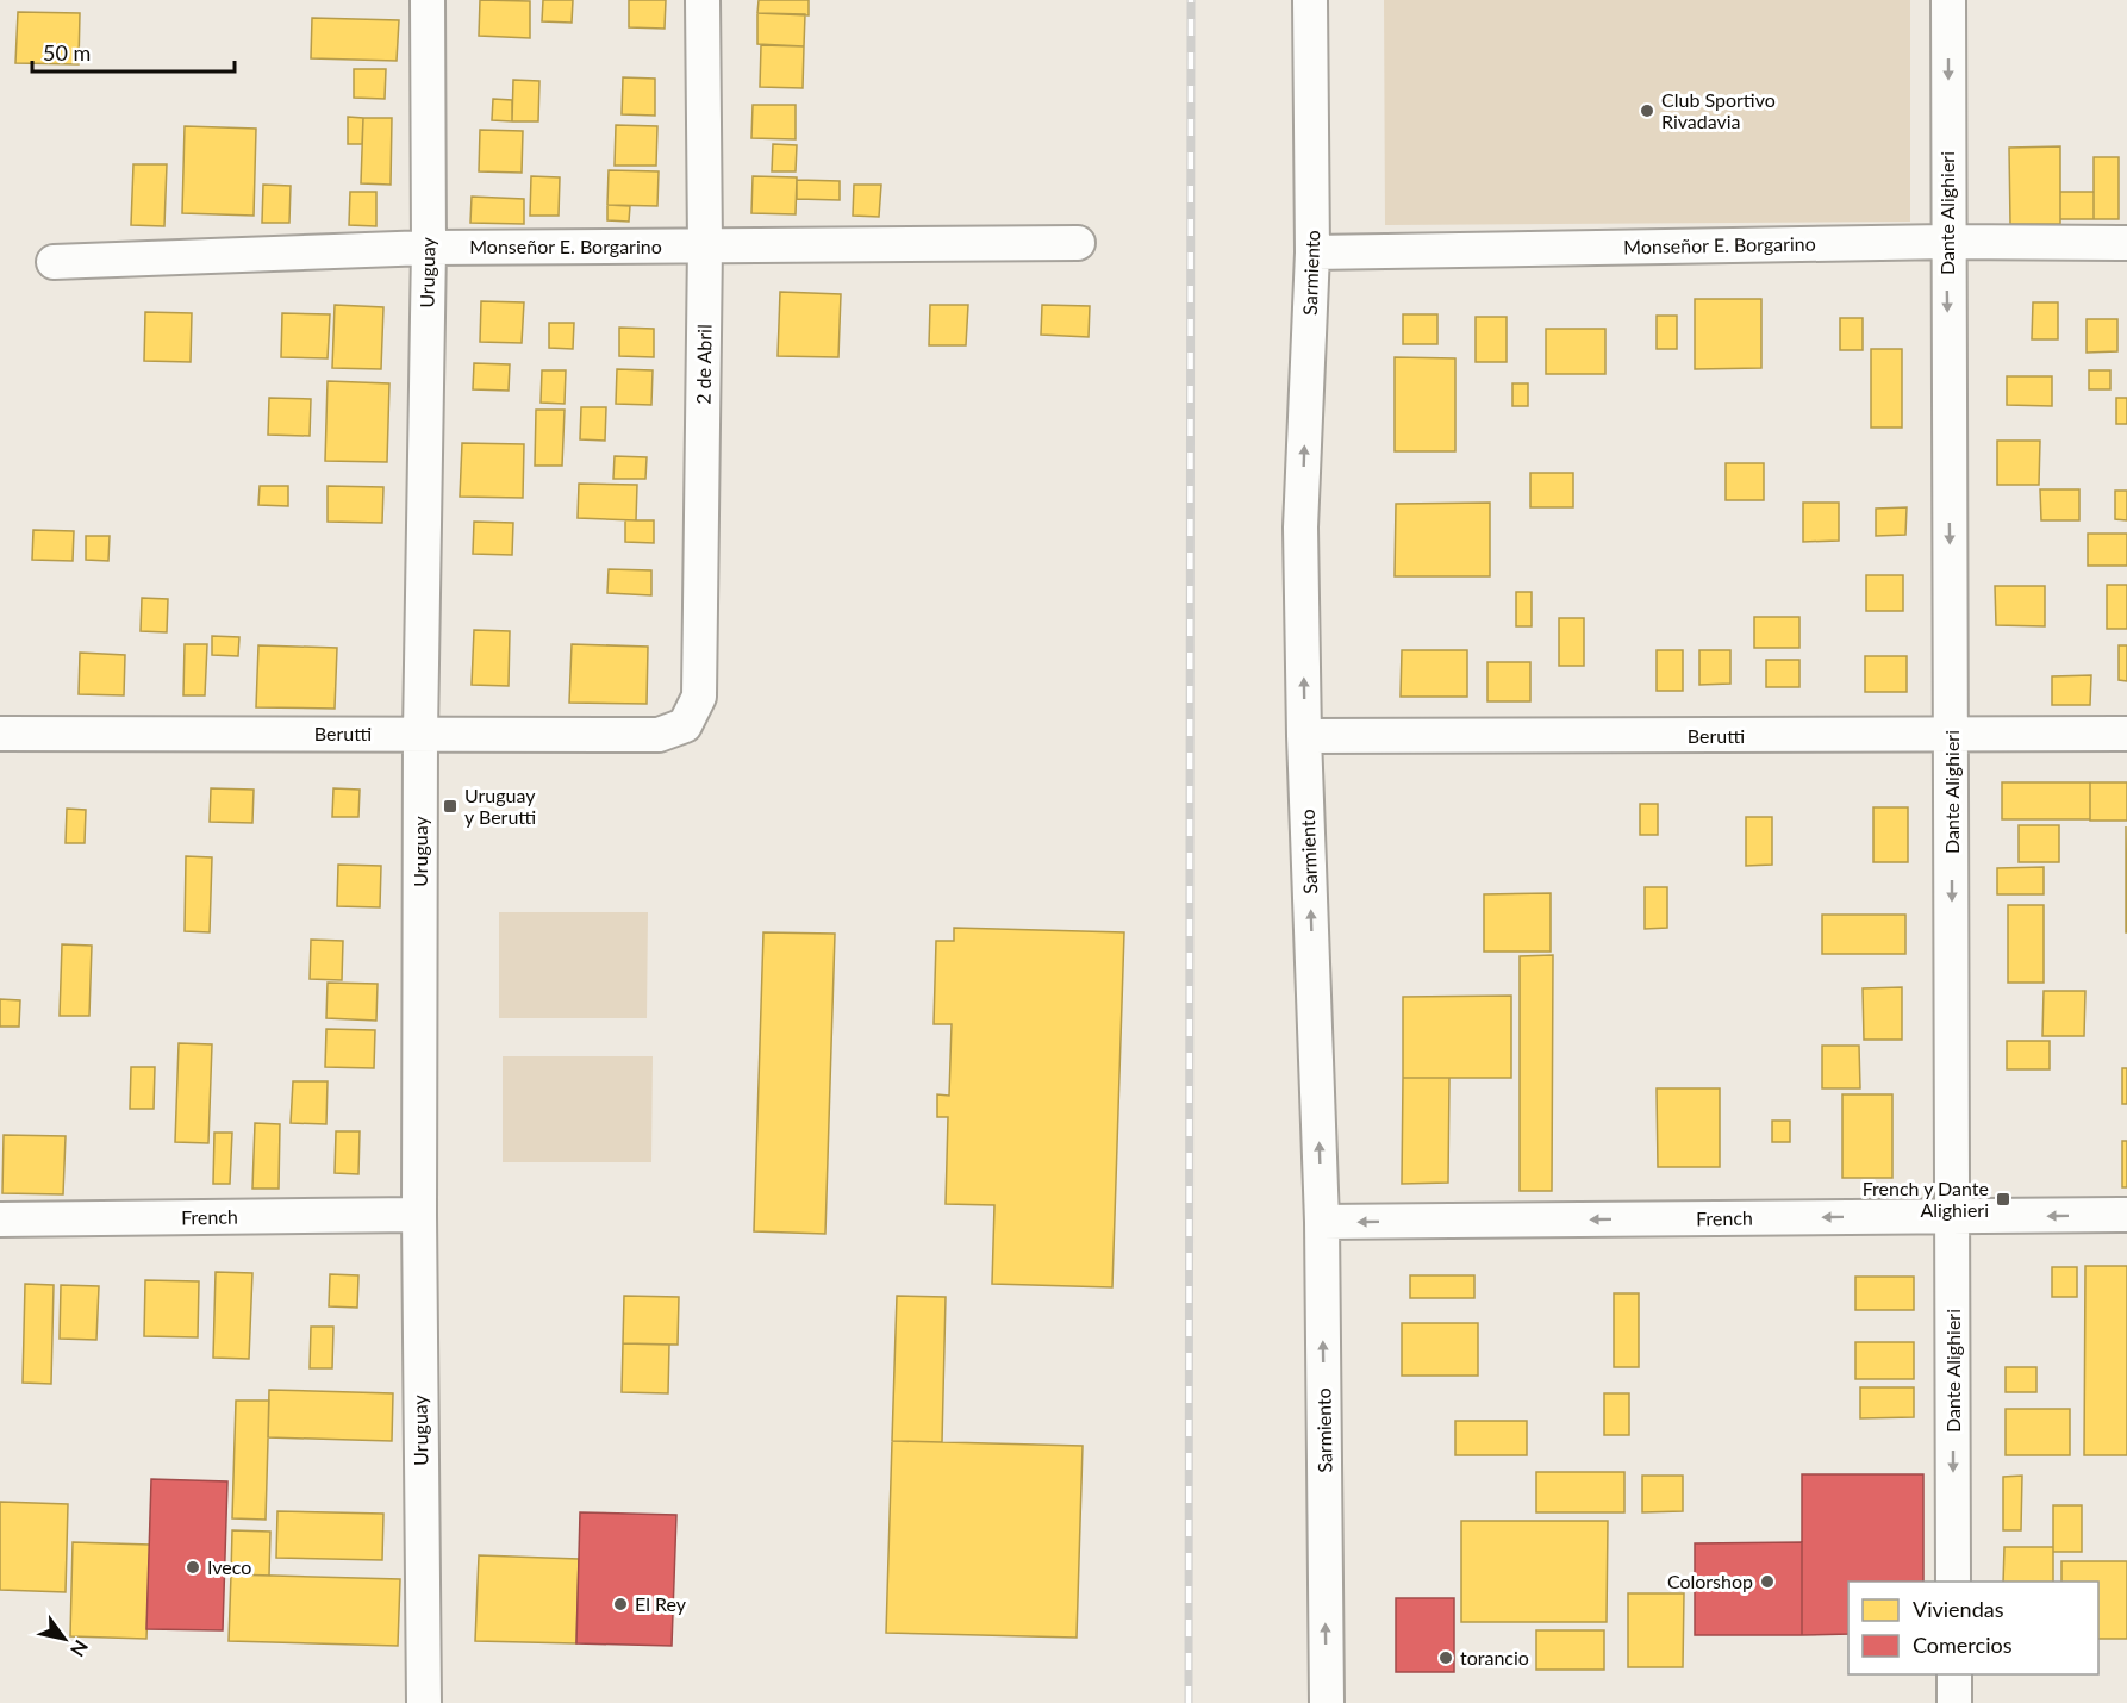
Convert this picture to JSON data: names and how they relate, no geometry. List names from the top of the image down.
{
  "streets": {
    "street": [
      "Dante Alighieri",
      "Monseñor E. Borgarino",
      "Uruguay",
      "Sarmiento",
      "2 de Abril",
      "Berutti",
      "French"
    ]
  },
  "crossings": [
    ["Dante Alighieri", "Monseñor E. Borgarino"],
    ["Dante Alighieri", "Berutti"],
    ["Dante Alighieri", "French"],
    ["Monseñor E. Borgarino", "Uruguay"],
    ["Monseñor E. Borgarino", "Sarmiento"],
    ["Monseñor E. Borgarino", "2 de Abril"],
    ["Uruguay", "Berutti"],
    ["Uruguay", "French"],
    ["Sarmiento", "Berutti"],
    ["Sarmiento", "French"],
    ["2 de Abril", "Berutti"]
  ],
  "one_way": ["Dante Alighieri", "Sarmiento", "French"],
  "places": {
    "other": [
      "Club Sportivo Rivadavia",
      "Iveco",
      "Colorshop",
      "El Rey",
      "torancio"
    ],
    "transit": ["Uruguay y Berutti", "French y Dante Alighieri"]
  },
  "legend": ["Viviendas", "Comercios"],
  "scale_bar": "50 m",
  "north": "bottom right"
}
